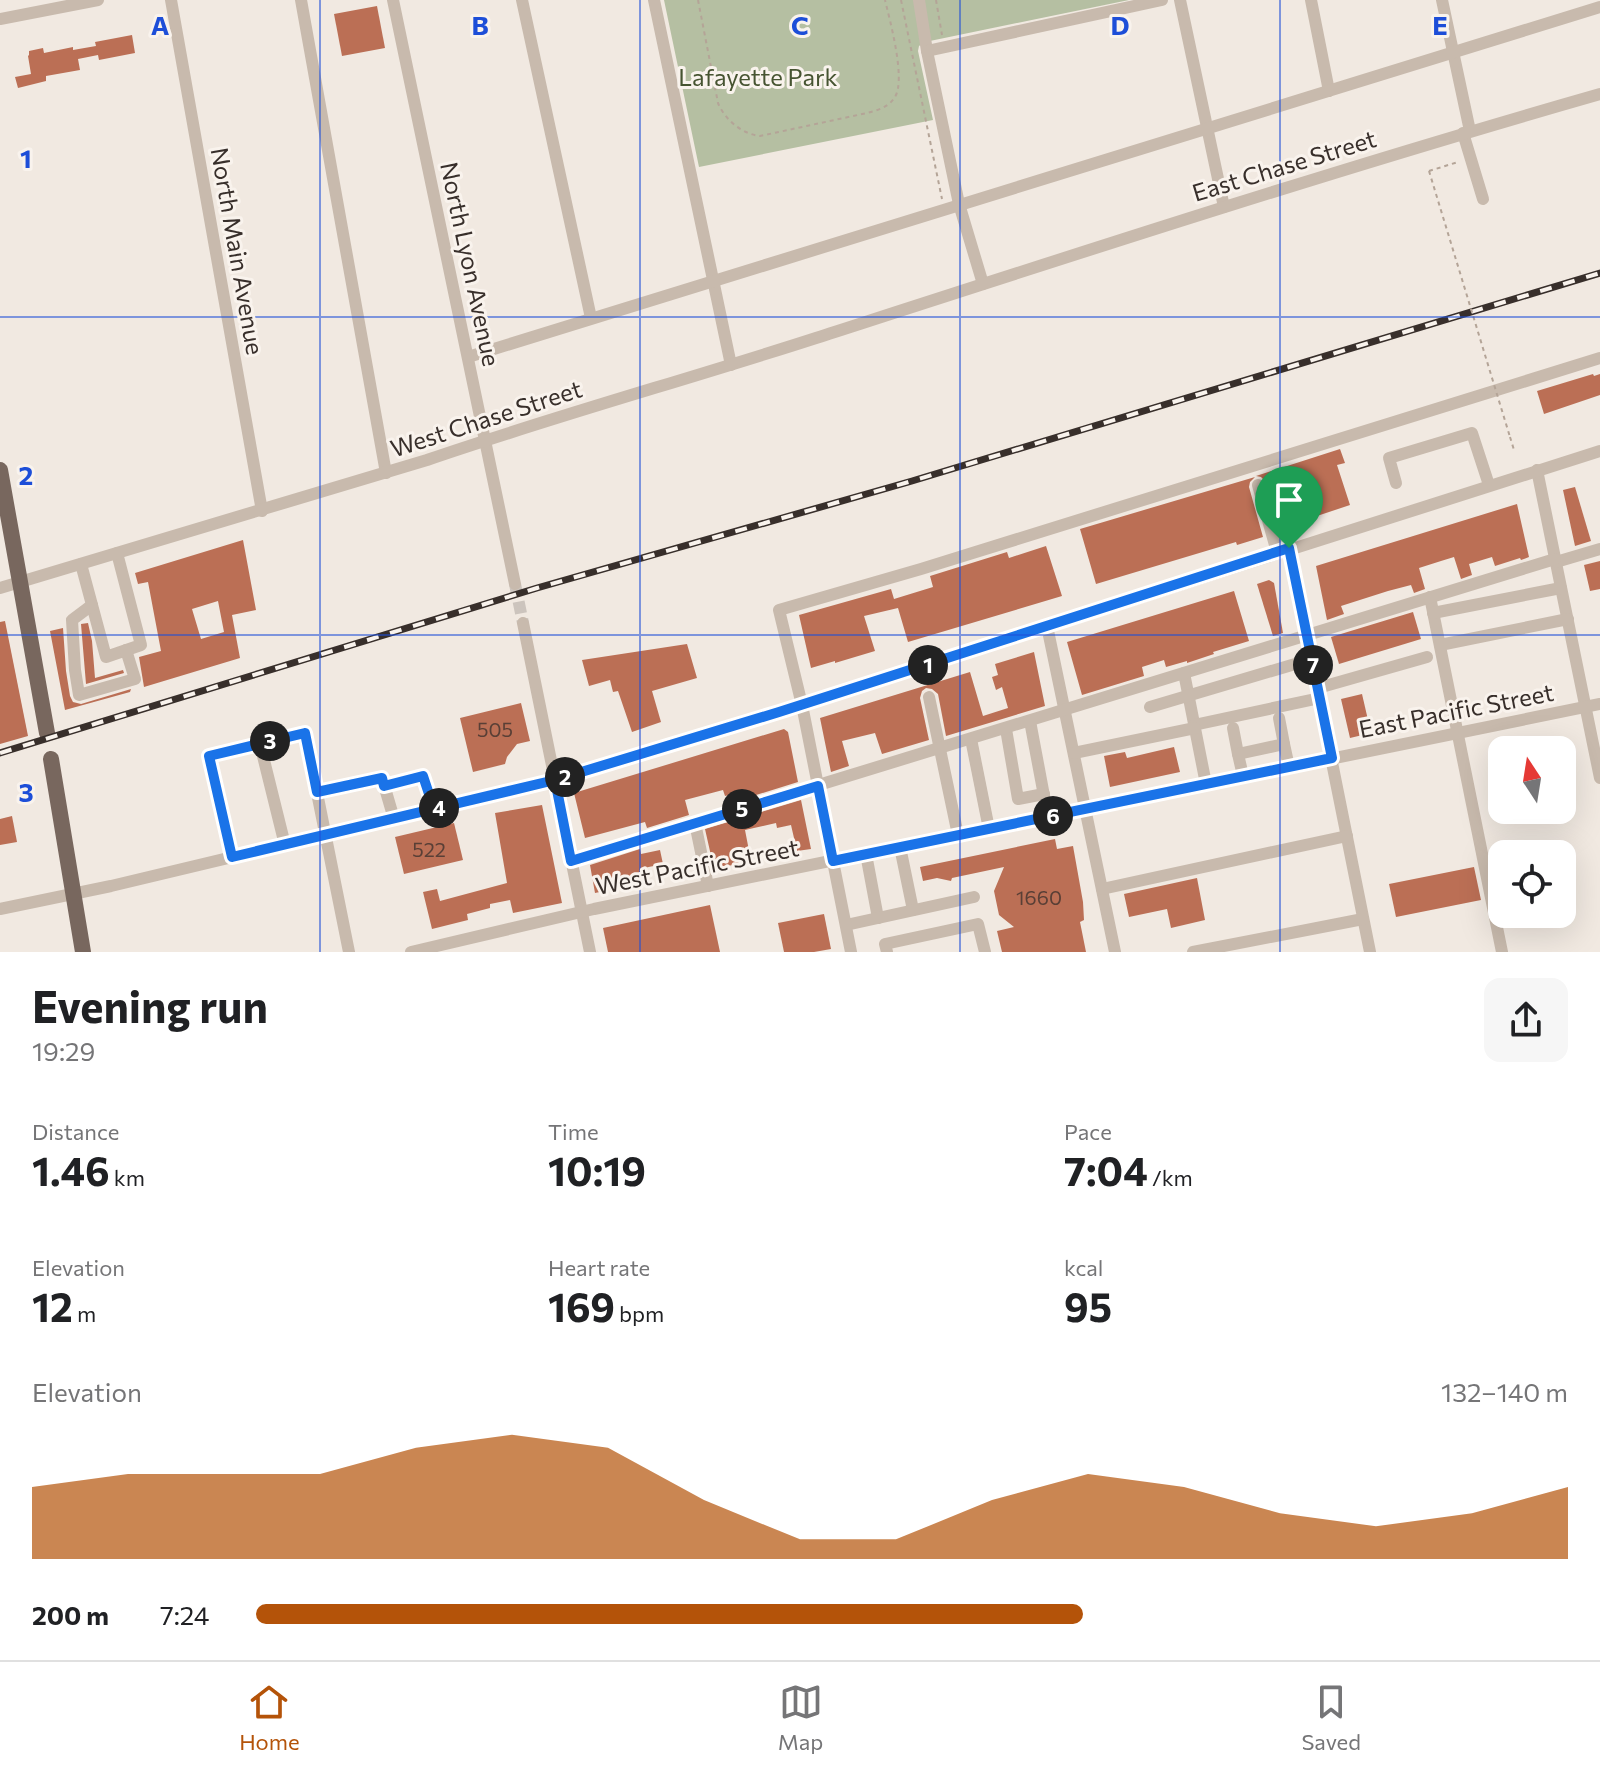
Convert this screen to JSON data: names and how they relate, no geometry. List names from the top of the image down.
{
  "streets": {
    "street": [
      "East Chase Street",
      "North Main Avenue",
      "North Lyon Avenue",
      "West Chase Street",
      "East Pacific Street",
      "West Pacific Street"
    ]
  },
  "crossings": [
    ["East Chase Street", "West Chase Street"],
    ["North Main Avenue", "West Chase Street"],
    ["North Lyon Avenue", "West Chase Street"],
    ["East Pacific Street", "West Pacific Street"]
  ],
  "parks": ["Lafayette Park"],
  "house_numbers": ["505", "522", "1660"],
  "north": "top",
  "page": {
    "pins": [
      "1",
      "7",
      "3",
      "2",
      "4",
      "5",
      "6"
    ],
    "heading": ["Evening run", "19:29"],
    "stats": [
      ["Distance", "1.46 km"],
      ["Time", "10:19"],
      ["Pace", "7:04 /km"],
      ["Elevation", "12 m"],
      ["Heart rate", "169 bpm"],
      ["kcal", "95"]
    ],
    "chart": ["Elevation", "132–140 m"],
    "list": [
      {
        "name": "200 m",
        "note": "7:24"
      }
    ],
    "tabs": ["Home", "Map", "Saved"]
  },
  "grid": {
    "columns": [
      "A",
      "B",
      "C",
      "D",
      "E"
    ],
    "rows": ["1", "2", "3"]
  }
}
